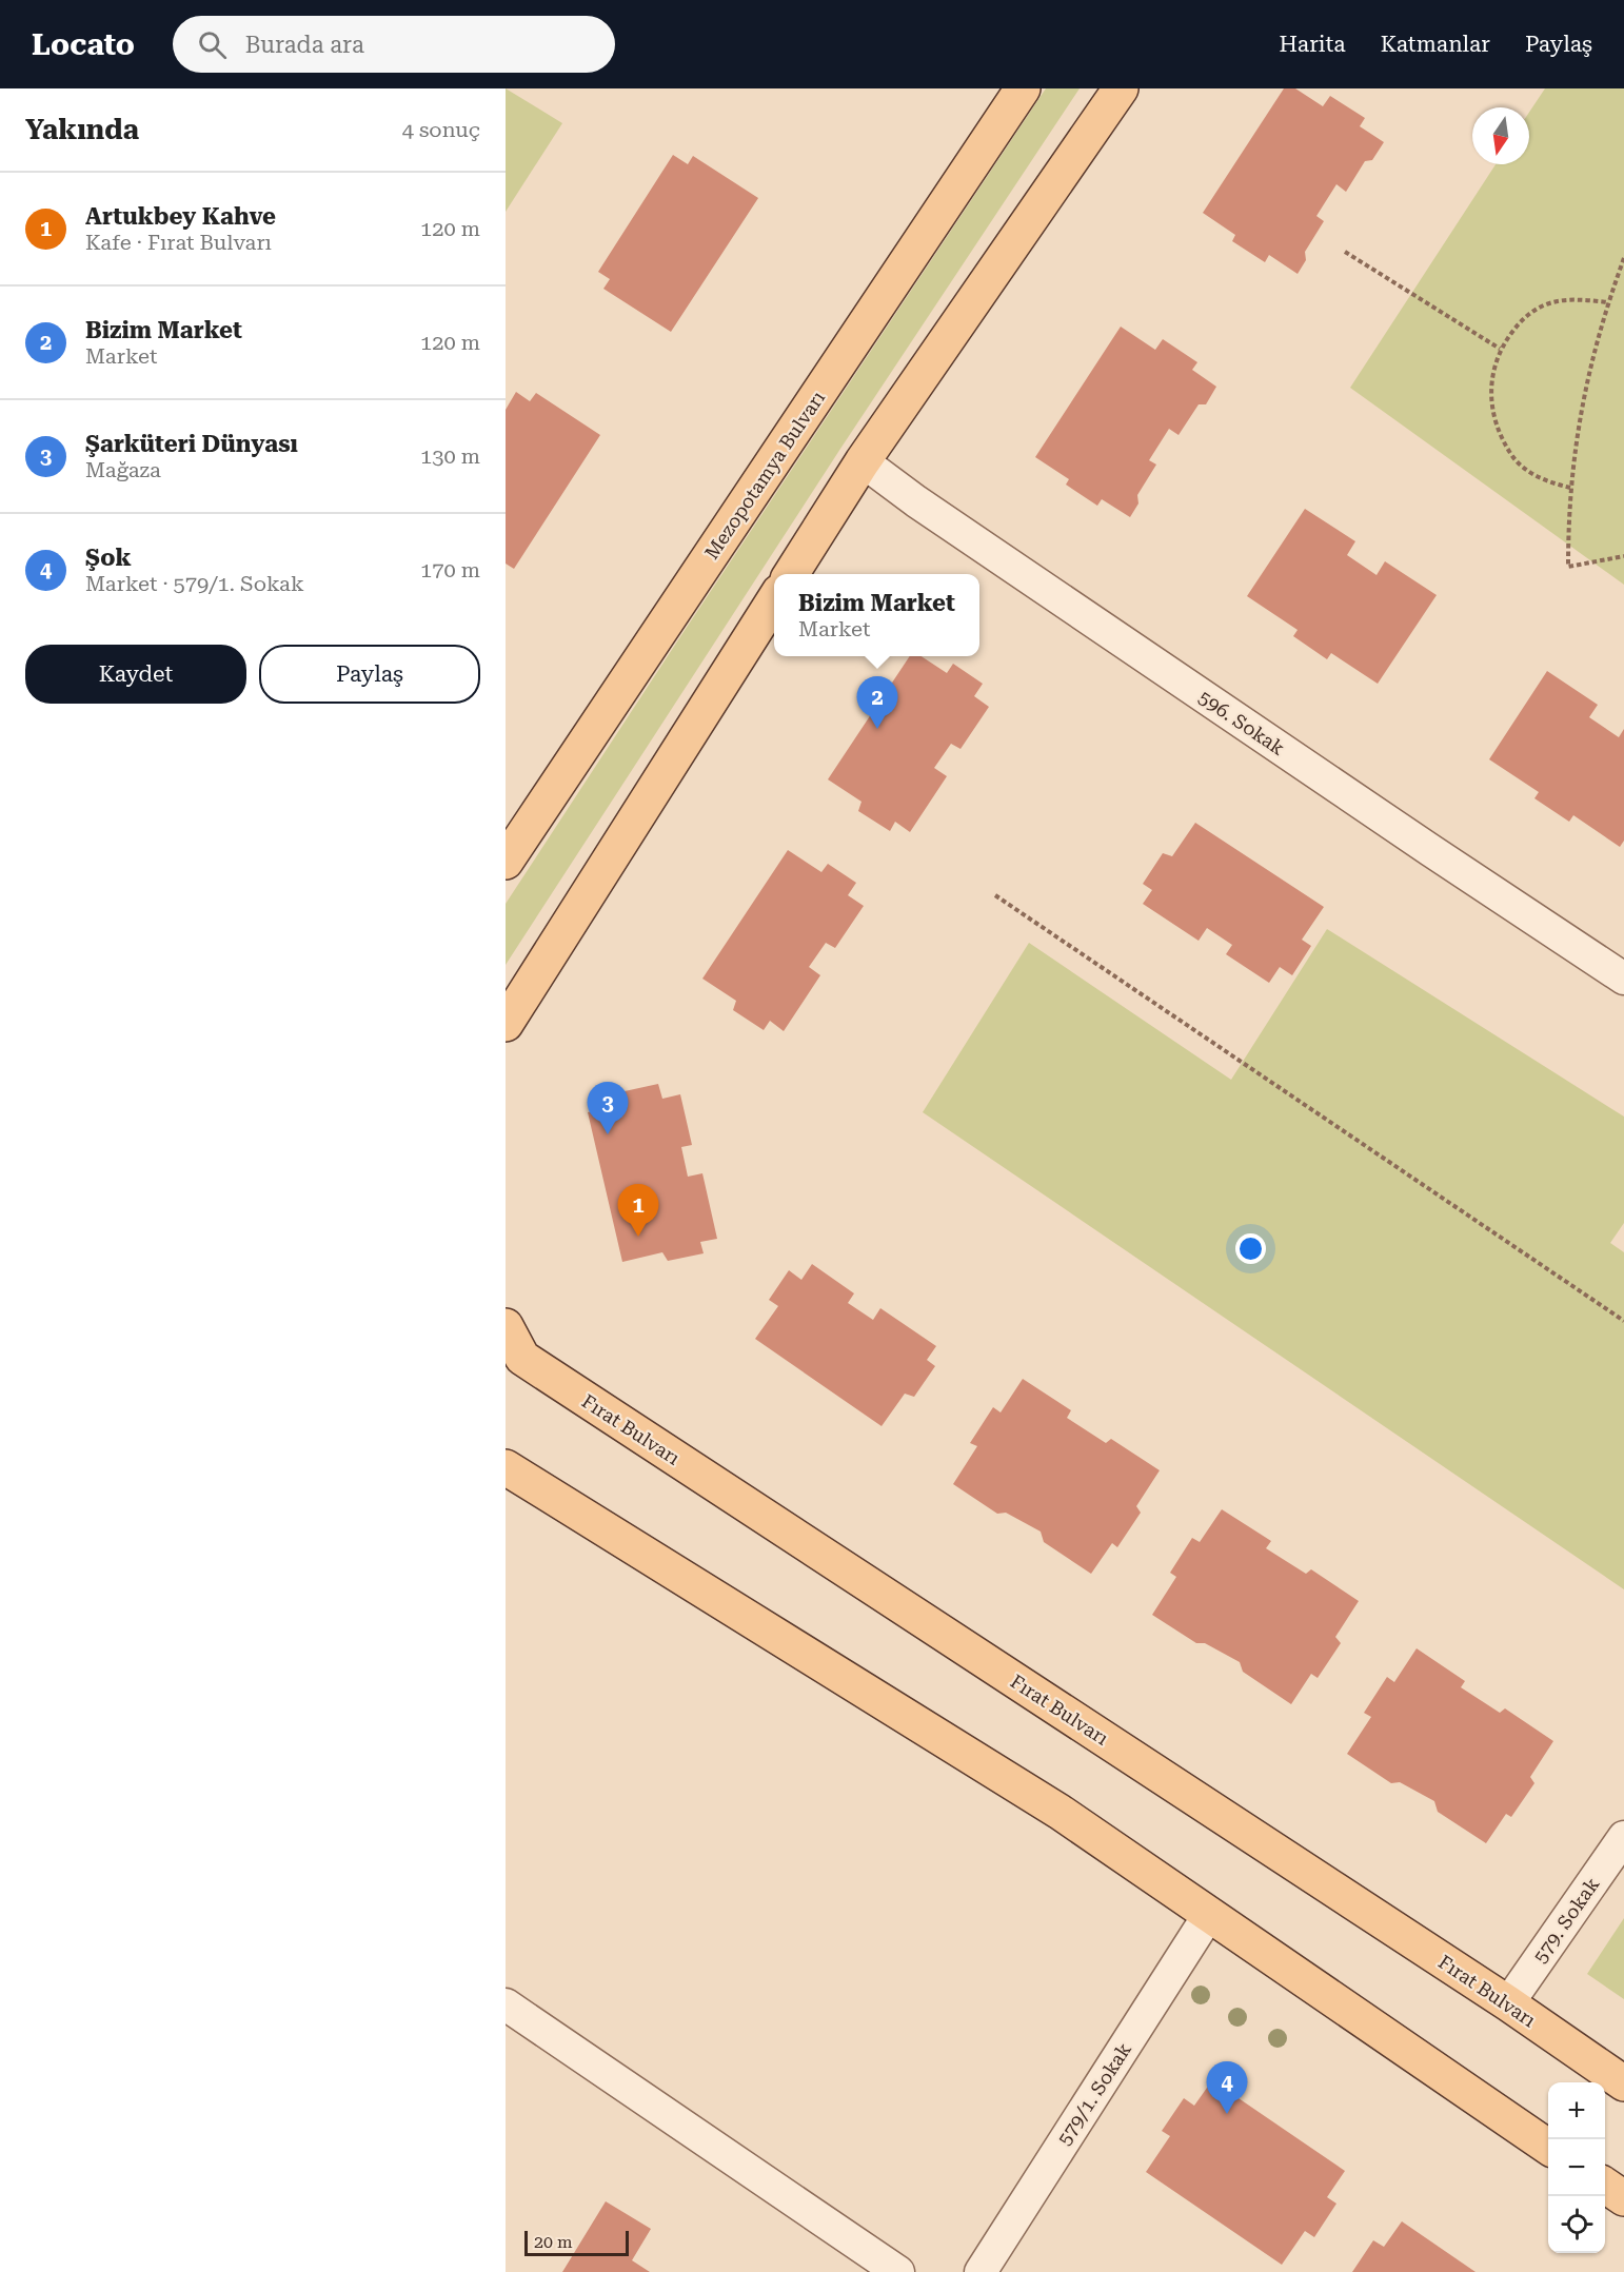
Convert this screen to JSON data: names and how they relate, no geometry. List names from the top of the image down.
{
  "streets": {
    "main road": ["Mezopotamya Bulvarı", "Fırat Bulvarı"],
    "street": ["596. Sokak", "579. Sokak", "579/1. Sokak"]
  },
  "crossings": [
    ["Fırat Bulvarı", "579. Sokak"]
  ],
  "scale_bar": "20 m",
  "north": "bottom",
  "page": {
    "header": "Locato",
    "search": "Burada ara",
    "nav": ["Harita", "Katmanlar", "Paylaş"],
    "heading": ["Yakında", "4 sonuç"],
    "list": [
      {
        "mark": "1",
        "name": "Artukbey Kahve",
        "note": "Kafe · Fırat Bulvarı",
        "value": "120 m"
      },
      {
        "mark": "2",
        "name": "Bizim Market",
        "note": "Market",
        "value": "120 m"
      },
      {
        "mark": "3",
        "name": "Şarküteri Dünyası",
        "note": "Mağaza",
        "value": "130 m"
      },
      {
        "mark": "4",
        "name": "Şok",
        "note": "Market · 579/1. Sokak",
        "value": "170 m"
      }
    ],
    "popup": ["Bizim Market", "Market"],
    "buttons": ["Kaydet", "Paylaş"],
    "pins": [
      "2",
      "3",
      "1",
      "4"
    ],
    "map_buttons": ["+", "−"],
    "scale": "20 m"
  }
}
